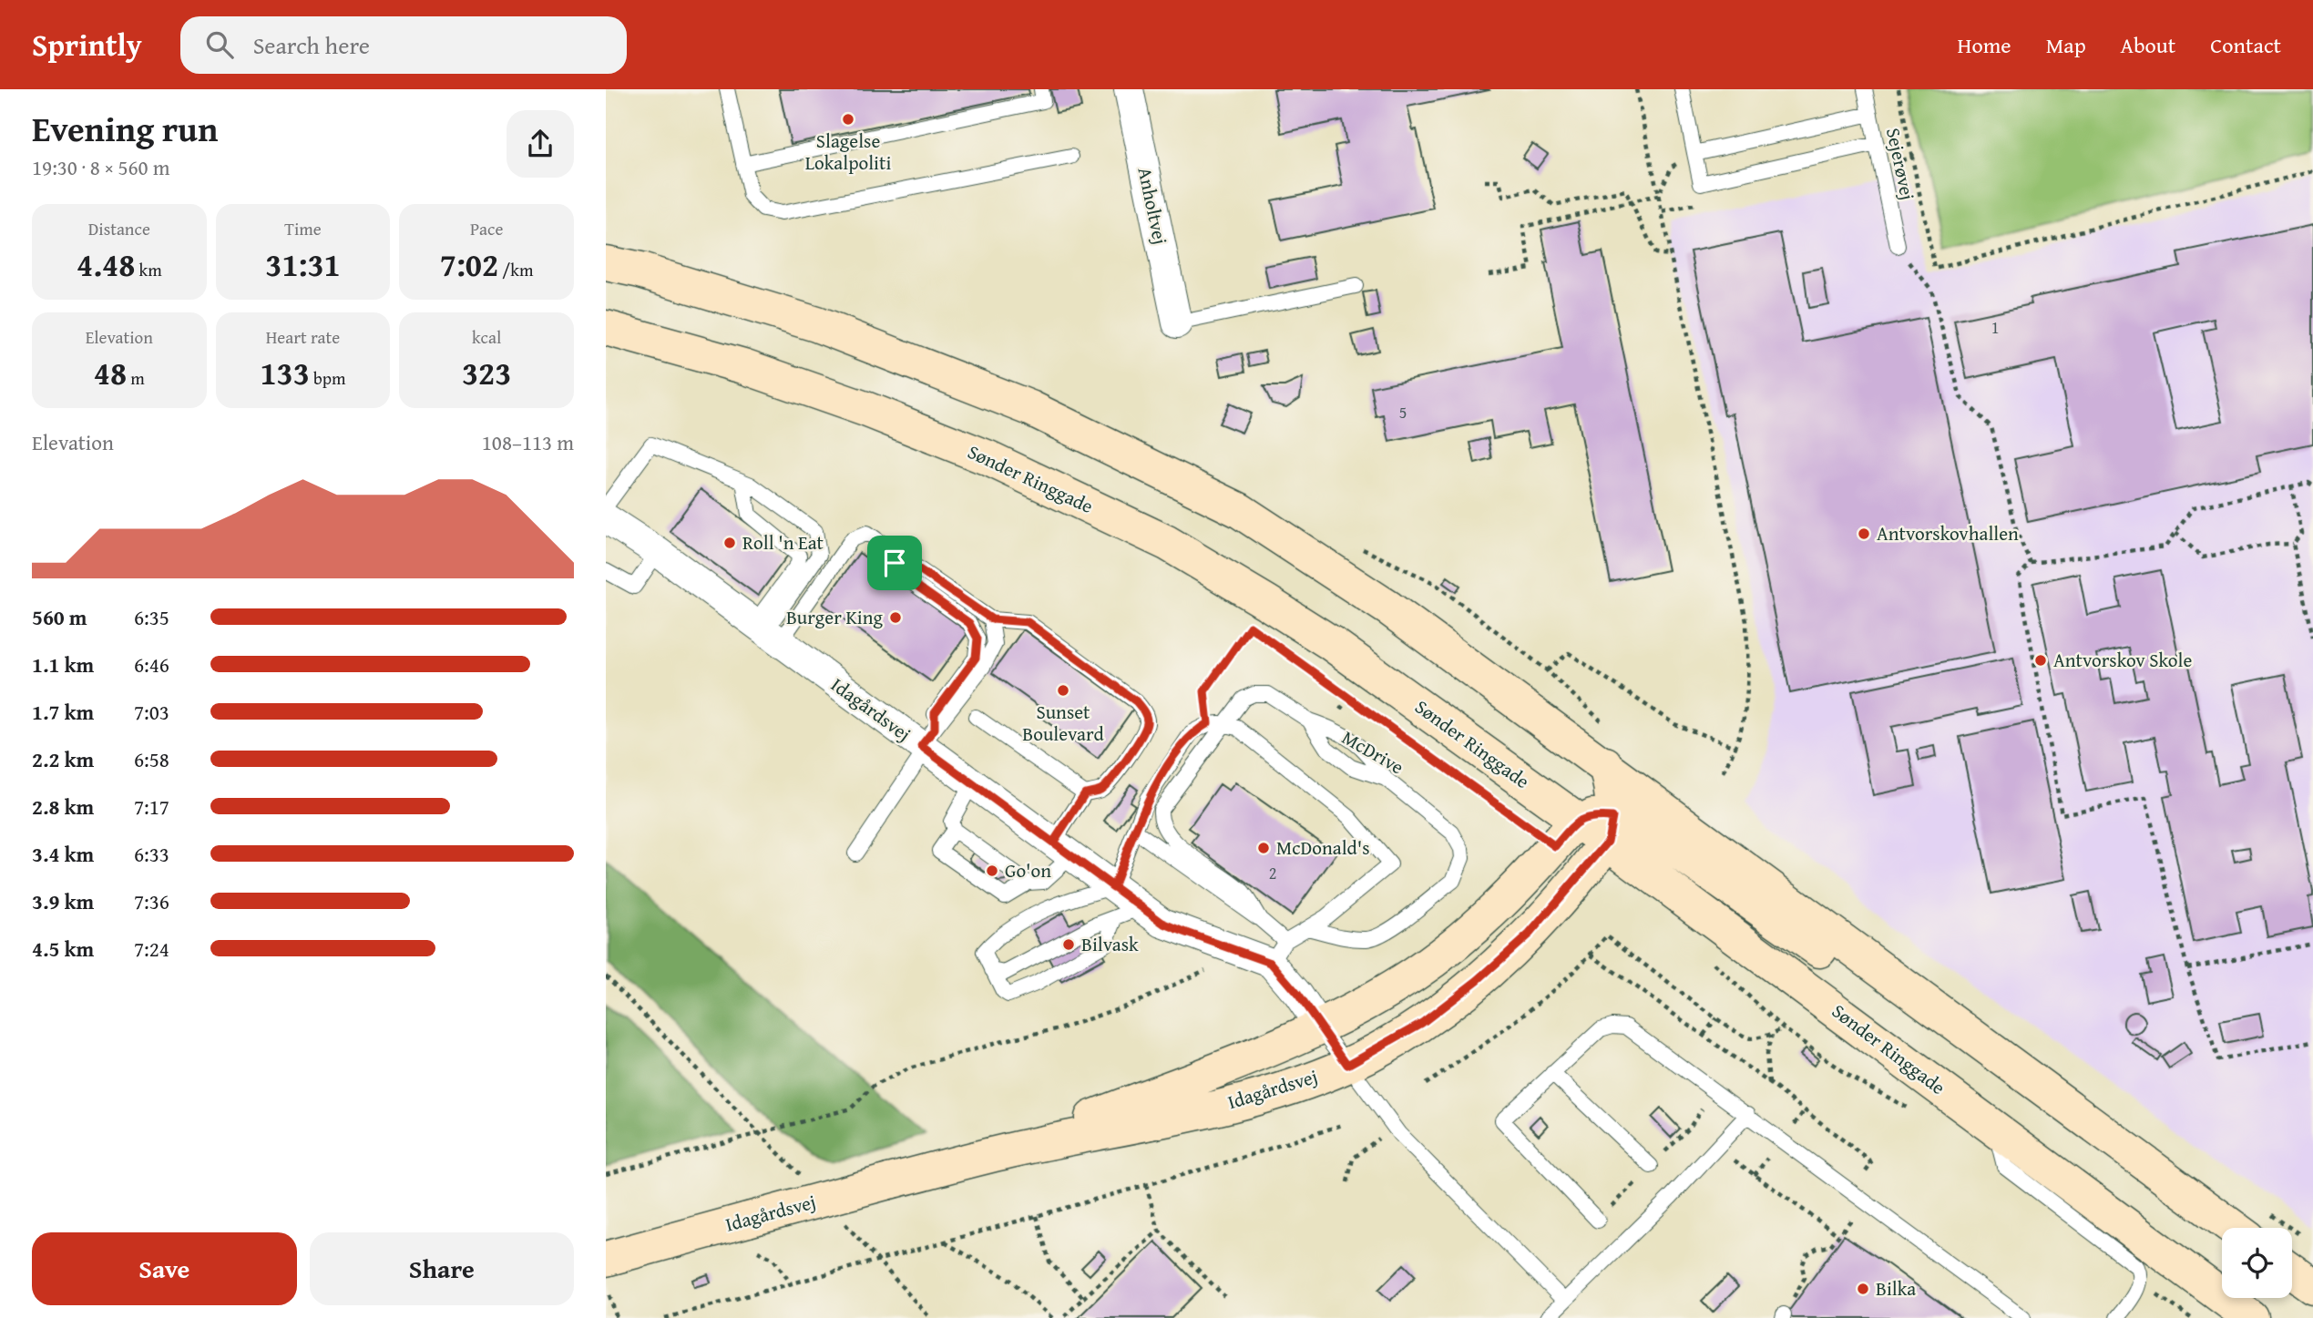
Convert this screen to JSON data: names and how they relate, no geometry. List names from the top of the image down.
{
  "streets": {
    "main road": ["Sønder Ringgade", "Idagårdsvej"],
    "street": ["Anholtvej"],
    "lane": ["Sejerøvej", "McDrive"]
  },
  "crossings": [
    ["Sønder Ringgade", "Idagårdsvej"],
    ["Idagårdsvej", "McDrive"]
  ],
  "places": [
    "Slagelse Lokalpoliti",
    "Antvorskovhallen",
    "Roll 'n Eat",
    "Burger King",
    "Antvorskov Skole",
    "Sunset Boulevard",
    "McDonald's",
    "Go'on",
    "Bilvask",
    "Bilka"
  ],
  "house_numbers": ["1", "5", "2"],
  "page": {
    "header": "Sprintly",
    "search": "Search here",
    "nav": [
      "Home",
      "Map",
      "About",
      "Contact"
    ],
    "heading": ["Evening run", "19:30 · 8 × 560 m"],
    "stats": [
      ["Distance", "4.48 km"],
      ["Time", "31:31"],
      ["Pace", "7:02 /km"],
      ["Elevation", "48 m"],
      ["Heart rate", "133 bpm"],
      ["kcal", "323"]
    ],
    "chart": ["Elevation", "108–113 m"],
    "list": [
      {
        "name": "560 m",
        "note": "6:35"
      },
      {
        "name": "1.1 km",
        "note": "6:46"
      },
      {
        "name": "1.7 km",
        "note": "7:03"
      },
      {
        "name": "2.2 km",
        "note": "6:58"
      },
      {
        "name": "2.8 km",
        "note": "7:17"
      },
      {
        "name": "3.4 km",
        "note": "6:33"
      },
      {
        "name": "3.9 km",
        "note": "7:36"
      },
      {
        "name": "4.5 km",
        "note": "7:24"
      }
    ],
    "buttons": ["Save", "Share"]
  }
}
